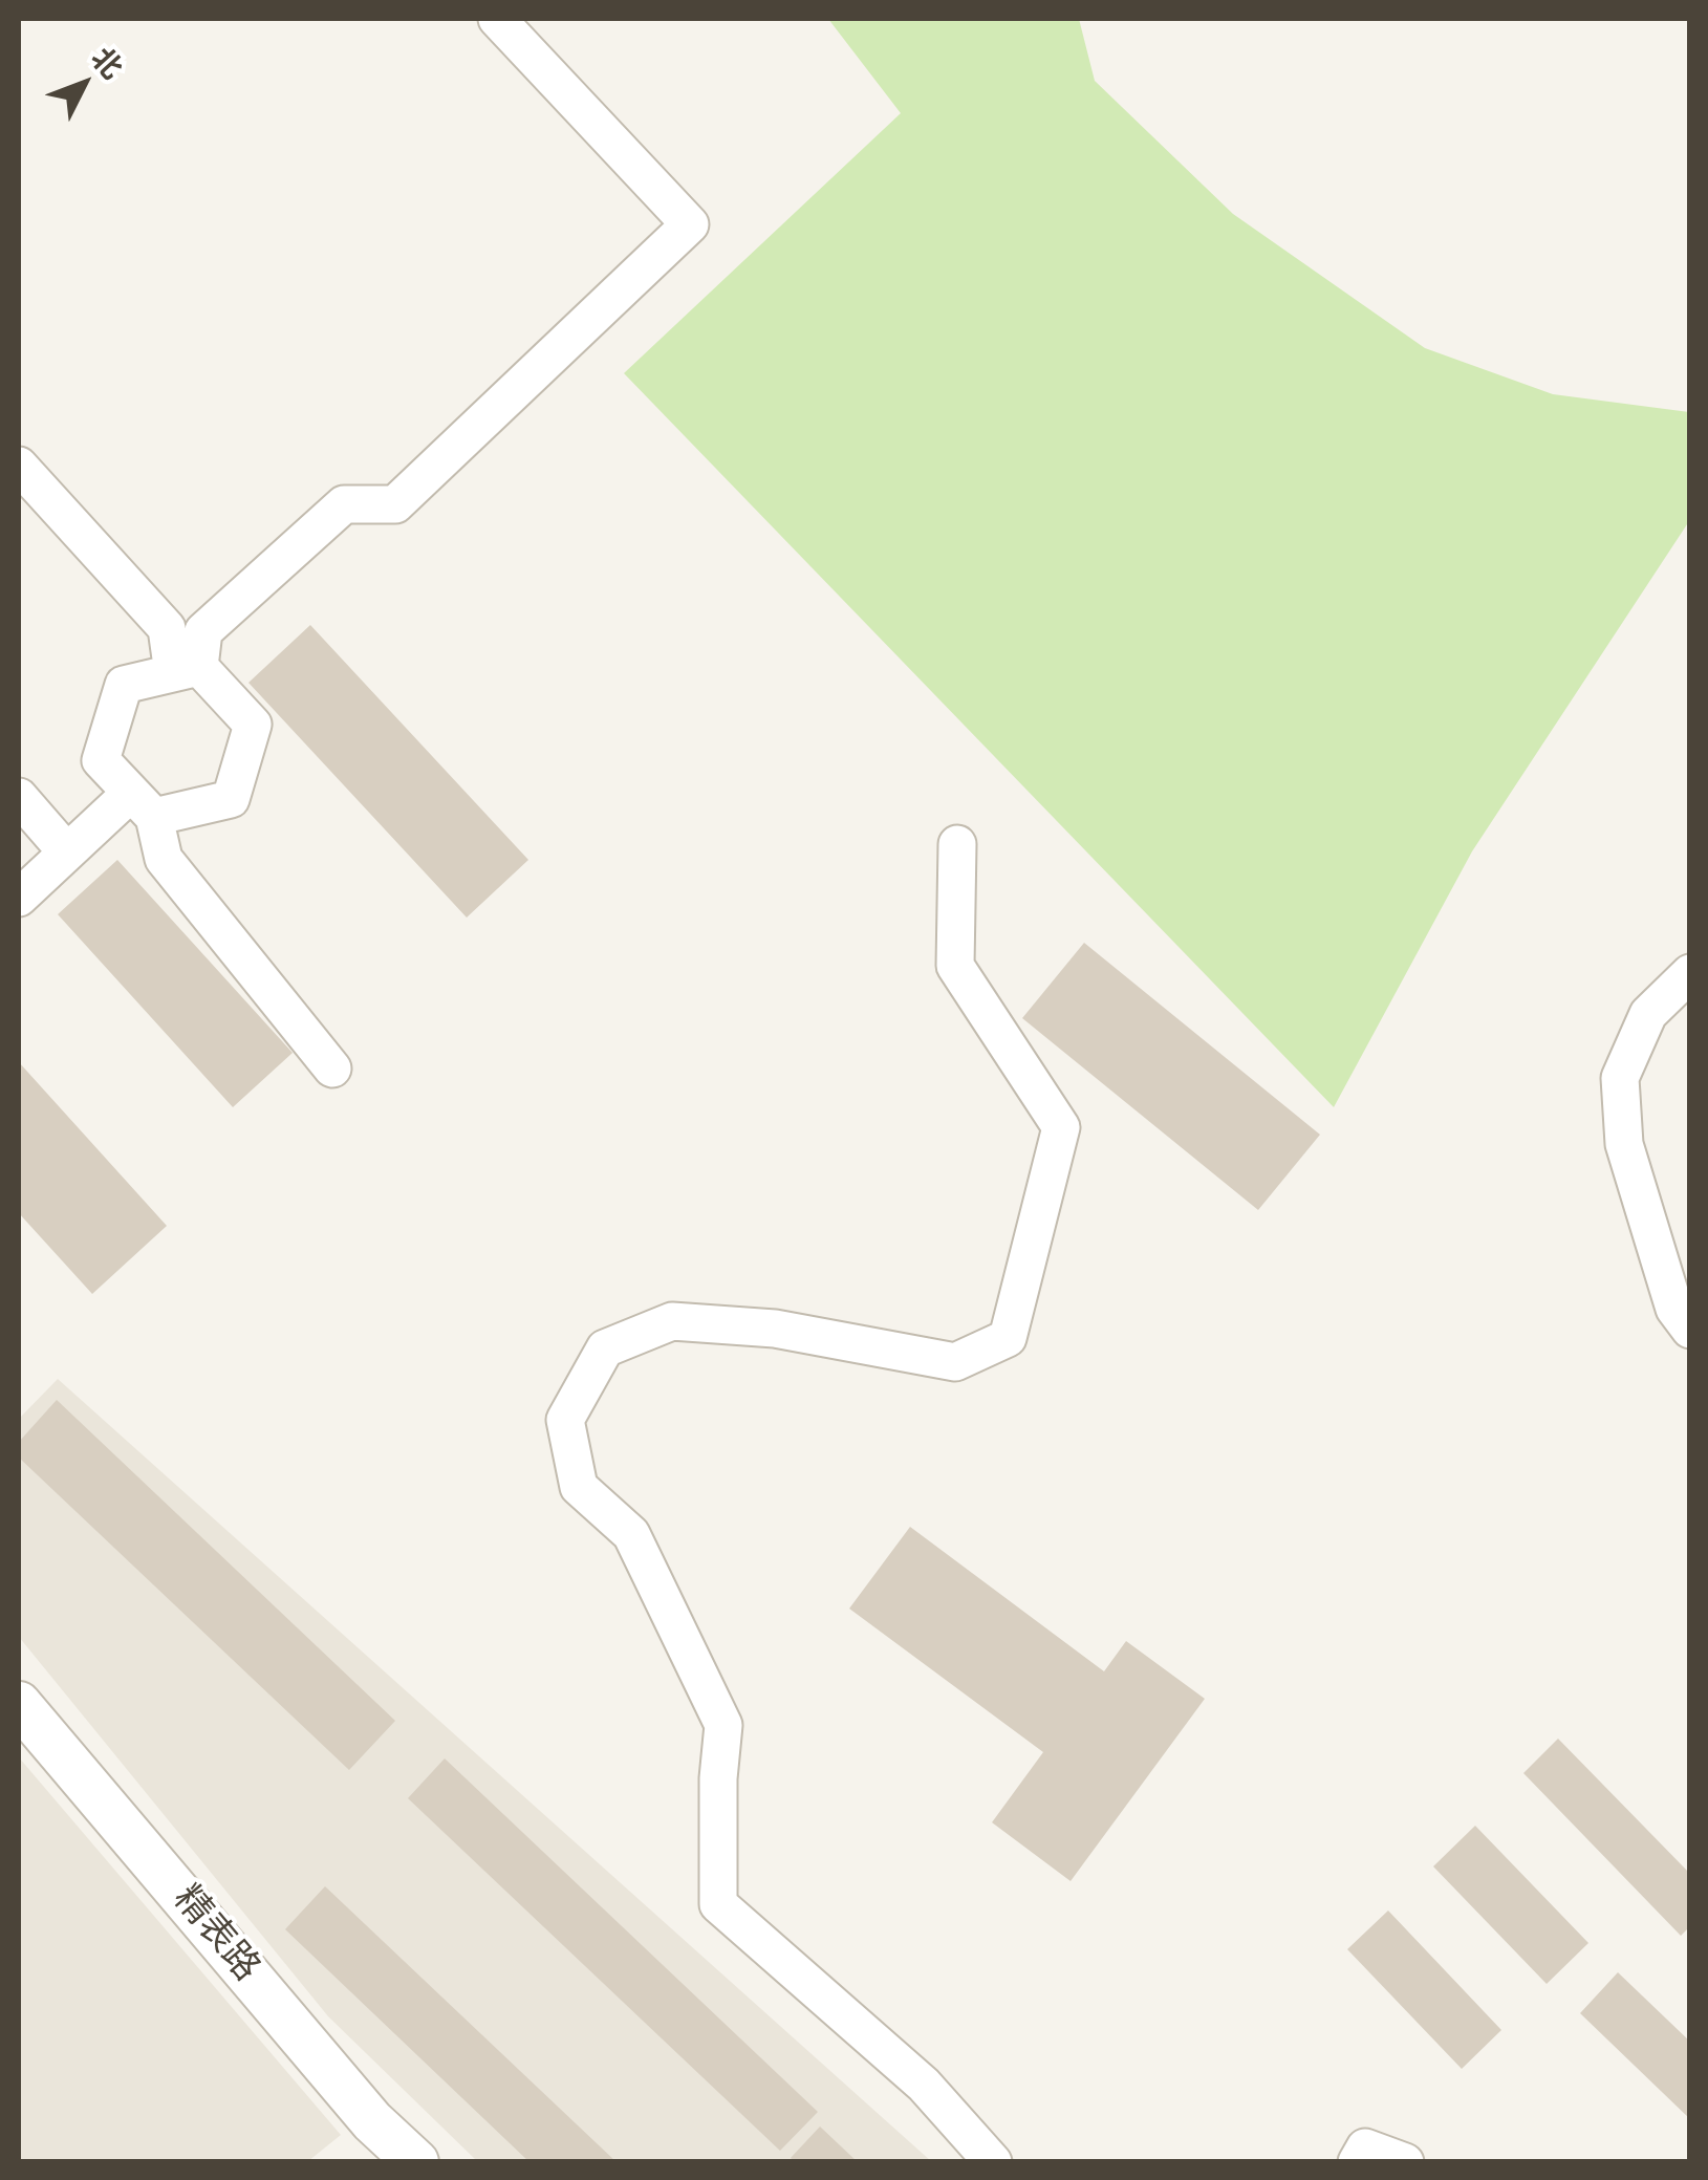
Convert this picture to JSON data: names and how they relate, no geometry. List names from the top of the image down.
{
  "streets": {
    "street": ["精表路"]
  },
  "north": "top right"
}
